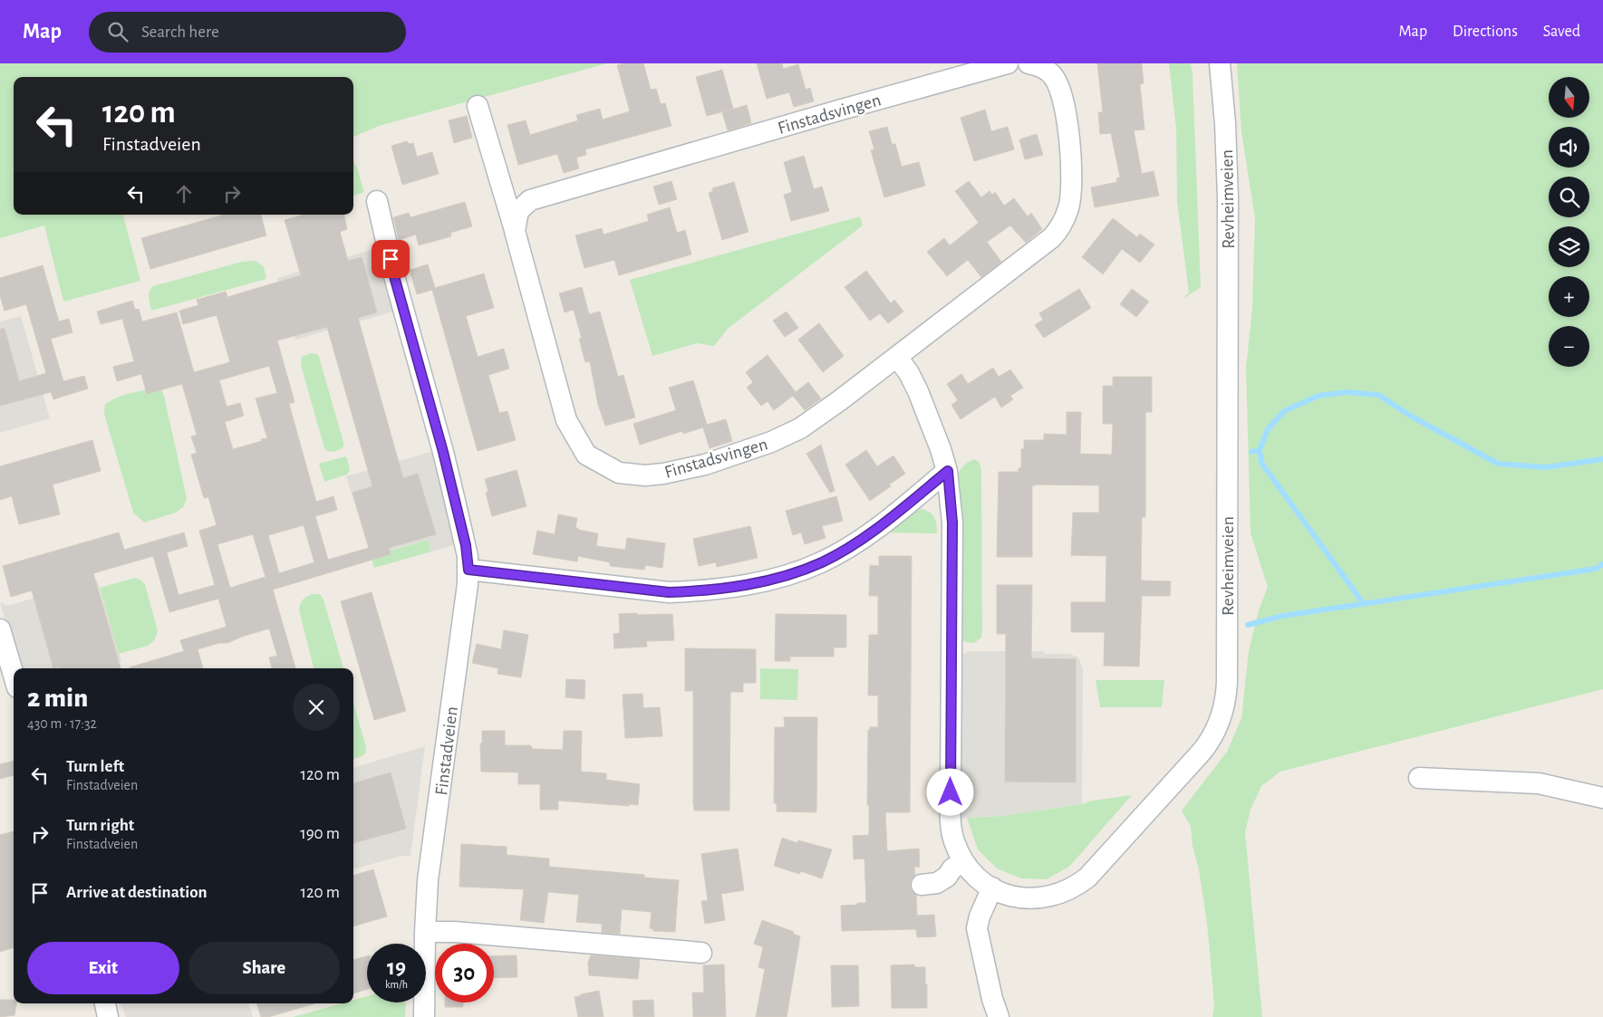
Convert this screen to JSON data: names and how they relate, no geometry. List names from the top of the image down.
{
  "streets": {
    "street": ["Finstadsvingen", "Revheimveien", "Finstadveien"]
  },
  "north": "bottom",
  "page": {
    "header": "Map",
    "search": "Search here",
    "nav": ["Map", "Directions", "Saved"],
    "map_buttons": ["+", "−"],
    "turn": ["120 m", "Finstadveien"],
    "heading": ["2 min", "430 m · 17:32"],
    "list": [
      {
        "name": "Turn left",
        "note": "Finstadveien",
        "value": "120 m"
      },
      {
        "name": "Turn right",
        "note": "Finstadveien",
        "value": "190 m"
      },
      {
        "name": "Arrive at destination",
        "value": "120 m"
      }
    ],
    "buttons": ["Exit", "Share"],
    "speed": "19 km/h",
    "limit": "30"
  }
}
